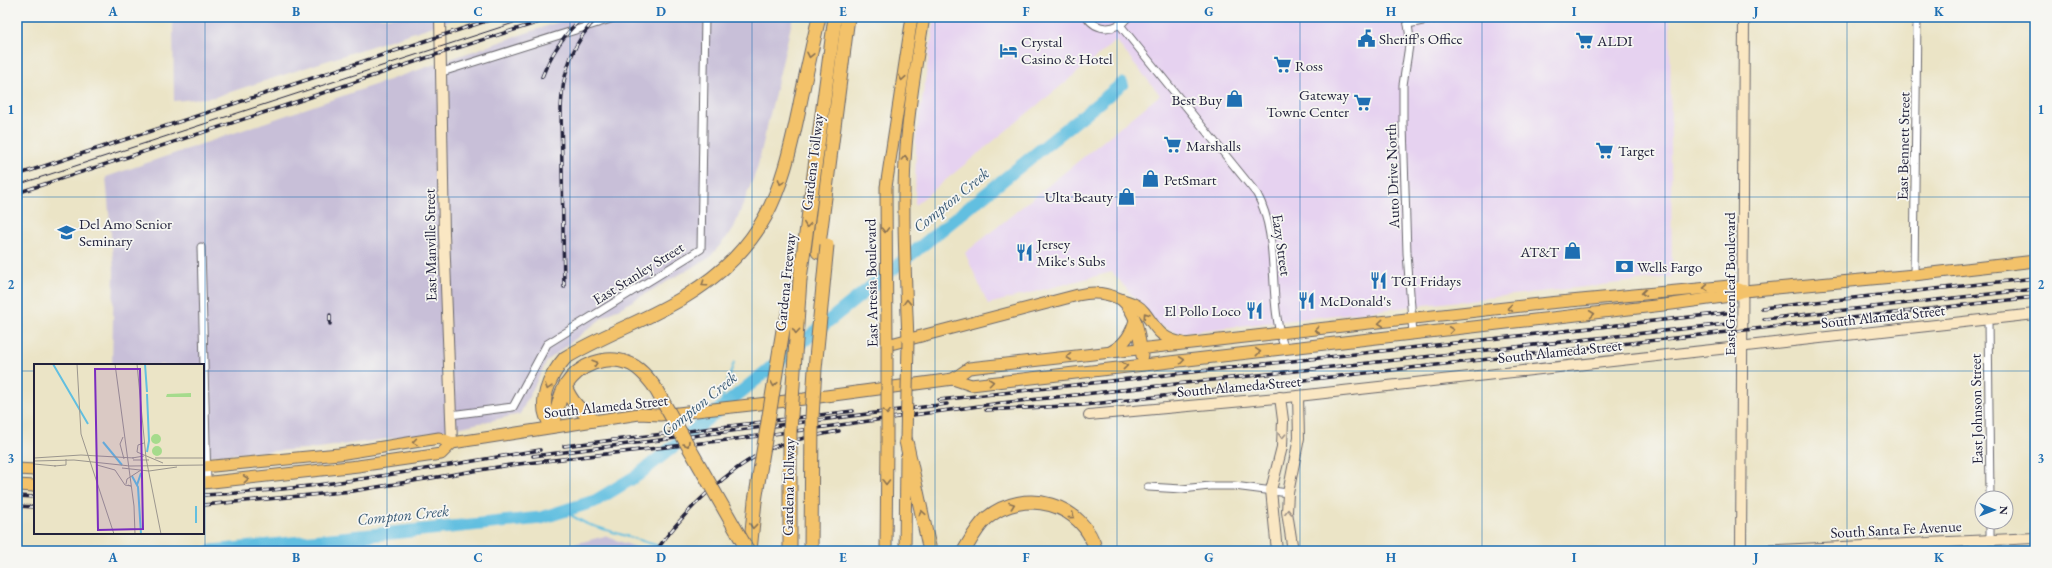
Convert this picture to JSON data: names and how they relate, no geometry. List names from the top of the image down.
{
  "streets": {
    "highway": ["Gardena Tollway", "Gardena Freeway"],
    "main road": ["East Artesia Boulevard", "South Alameda Street"],
    "street": [
      "East Bennett Street",
      "Auto Drive North",
      "East Manville Street",
      "Eazy Street",
      "East Stanley Street",
      "East Greenleaf Boulevard",
      "East Johnson Street",
      "South Santa Fe Avenue"
    ]
  },
  "crossings": [
    ["East Bennett Street", "South Alameda Street"],
    ["Gardena Tollway", "Gardena Freeway"],
    ["Auto Drive North", "South Alameda Street"],
    ["East Manville Street", "East Stanley Street"],
    ["East Manville Street", "South Alameda Street"],
    ["Eazy Street", "South Alameda Street"],
    ["East Greenleaf Boulevard", "South Alameda Street"],
    ["South Alameda Street", "East Johnson Street"]
  ],
  "water": ["Compton Creek"],
  "places": {
    "public building": ["Sheriff's Office"],
    "supermarket": [
      "ALDI",
      "Ross",
      "Gateway Towne Center",
      "Marshalls",
      "Target"
    ],
    "hotel": ["Crystal Casino & Hotel"],
    "shop": [
      "Best Buy",
      "PetSmart",
      "Ulta Beauty",
      "AT&T"
    ],
    "school or university": ["Del Amo Senior Seminary"],
    "restaurant": [
      "Jersey Mike's Subs",
      "TGI Fridays",
      "McDonald's",
      "El Pollo Loco"
    ],
    "bank": ["Wells Fargo"]
  },
  "north": "right",
  "grid": {
    "columns": [
      "A",
      "B",
      "C",
      "D",
      "E",
      "F",
      "G",
      "H",
      "I",
      "J",
      "K"
    ],
    "rows": ["1", "2", "3"]
  }
}
